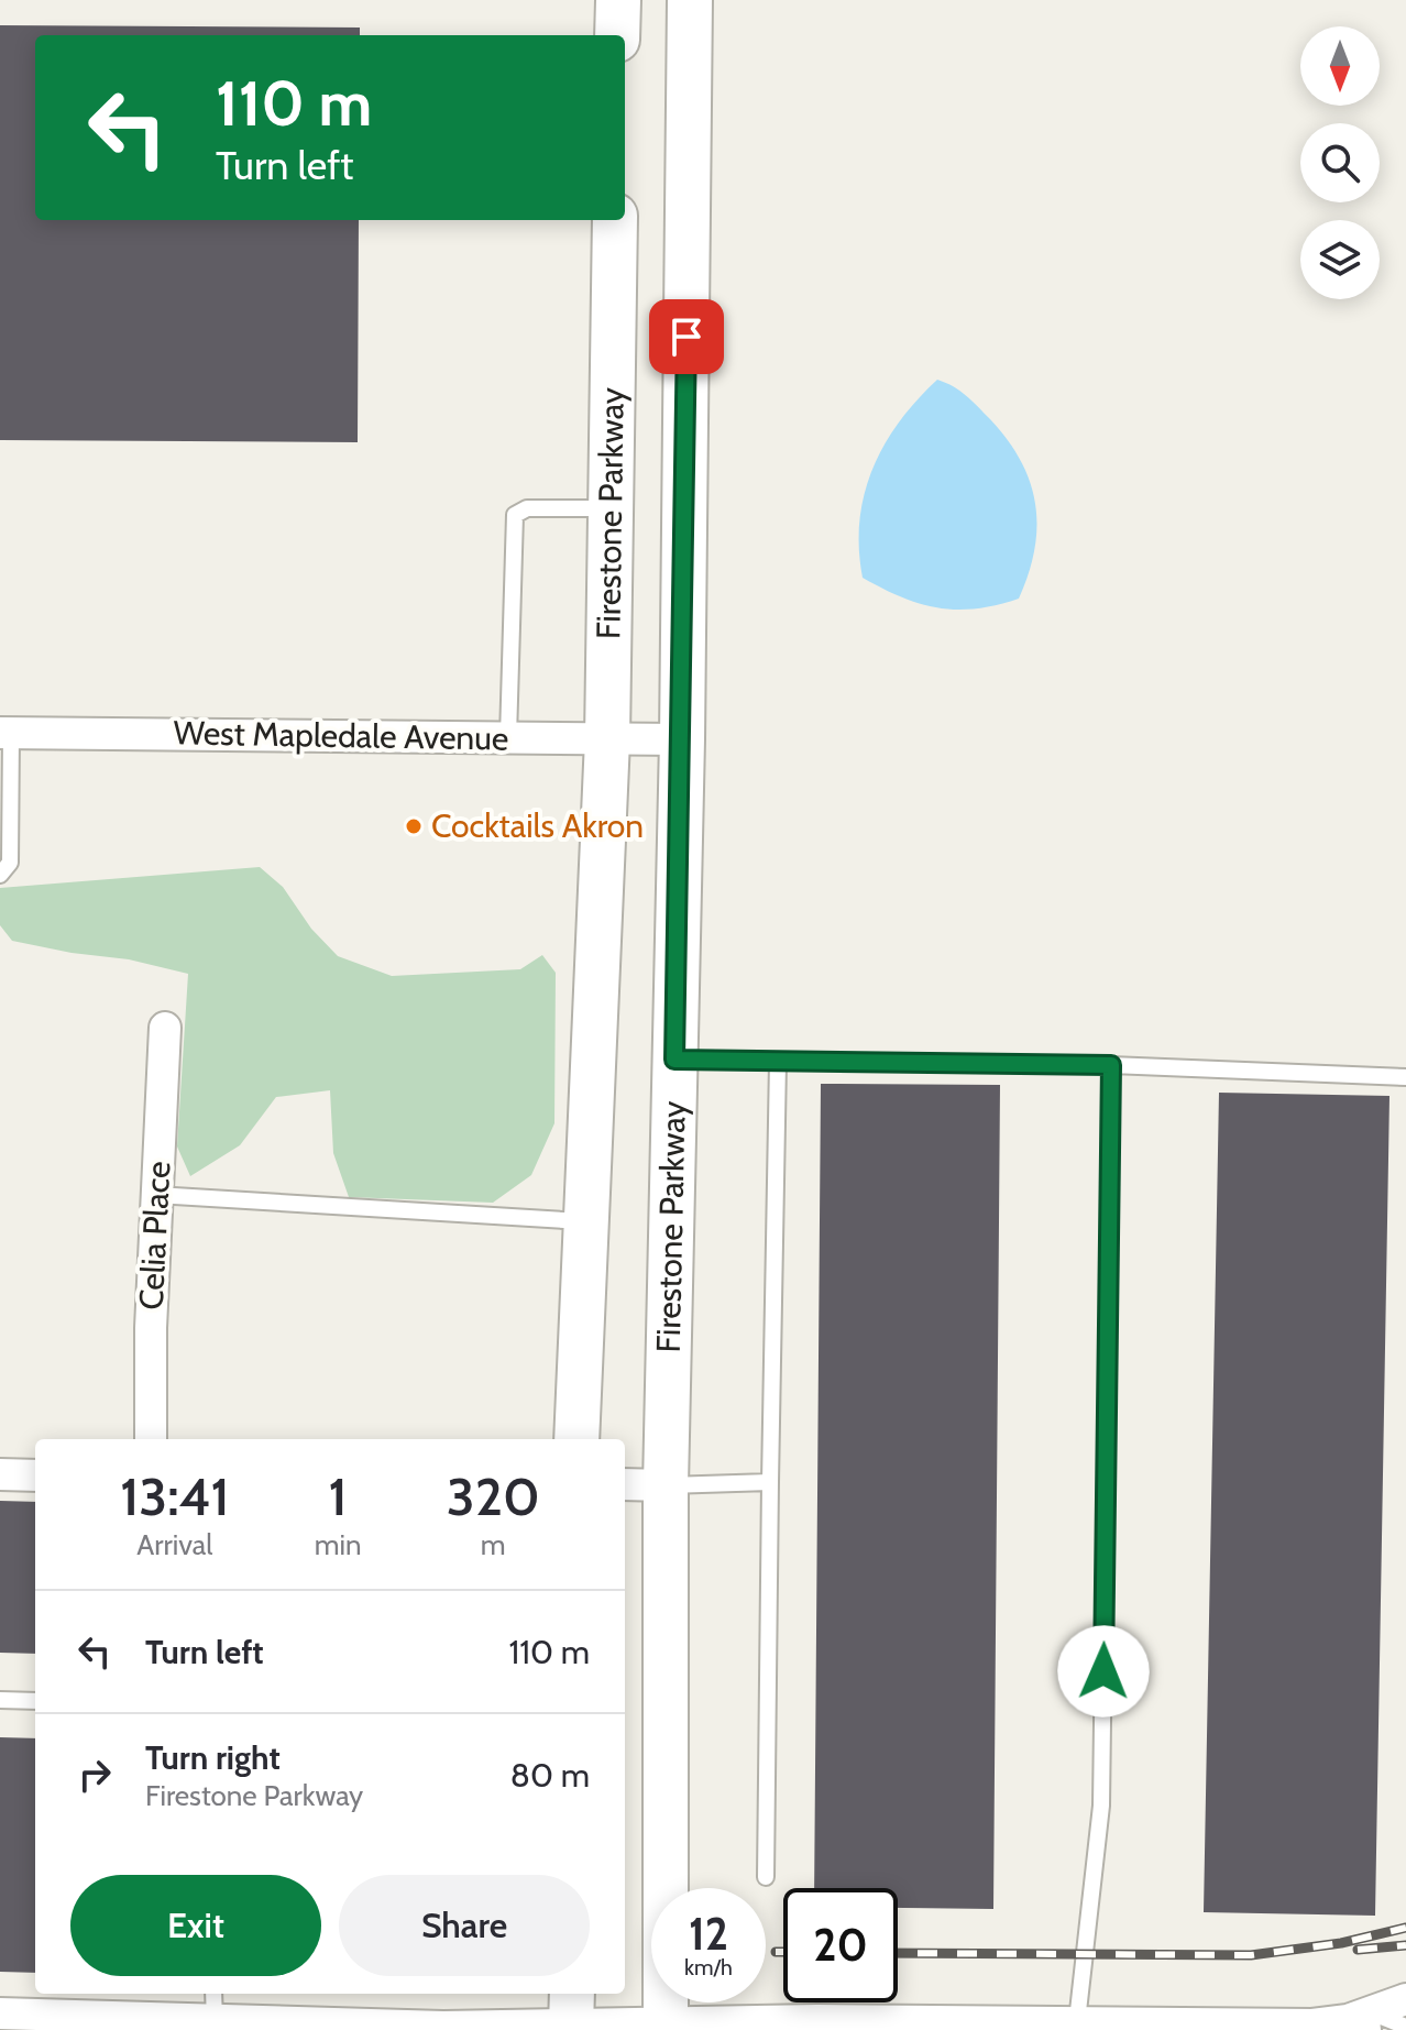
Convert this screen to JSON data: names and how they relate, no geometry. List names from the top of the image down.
{
  "streets": {
    "street": ["Firestone Parkway", "West Mapledale Avenue", "Celia Place"]
  },
  "crossings": [
    ["Firestone Parkway", "West Mapledale Avenue"]
  ],
  "places": ["Cocktails Akron"],
  "north": "bottom",
  "page": {
    "turn": ["110 m", "Turn left"],
    "eta": [
      "13:41",
      "Arrival",
      "1",
      "min",
      "320",
      "m"
    ],
    "list": [
      {
        "name": "Turn left",
        "value": "110 m"
      },
      {
        "name": "Turn right",
        "note": "Firestone Parkway",
        "value": "80 m"
      }
    ],
    "buttons": ["Exit", "Share"],
    "speed": "12 km/h",
    "limit": "20"
  }
}
